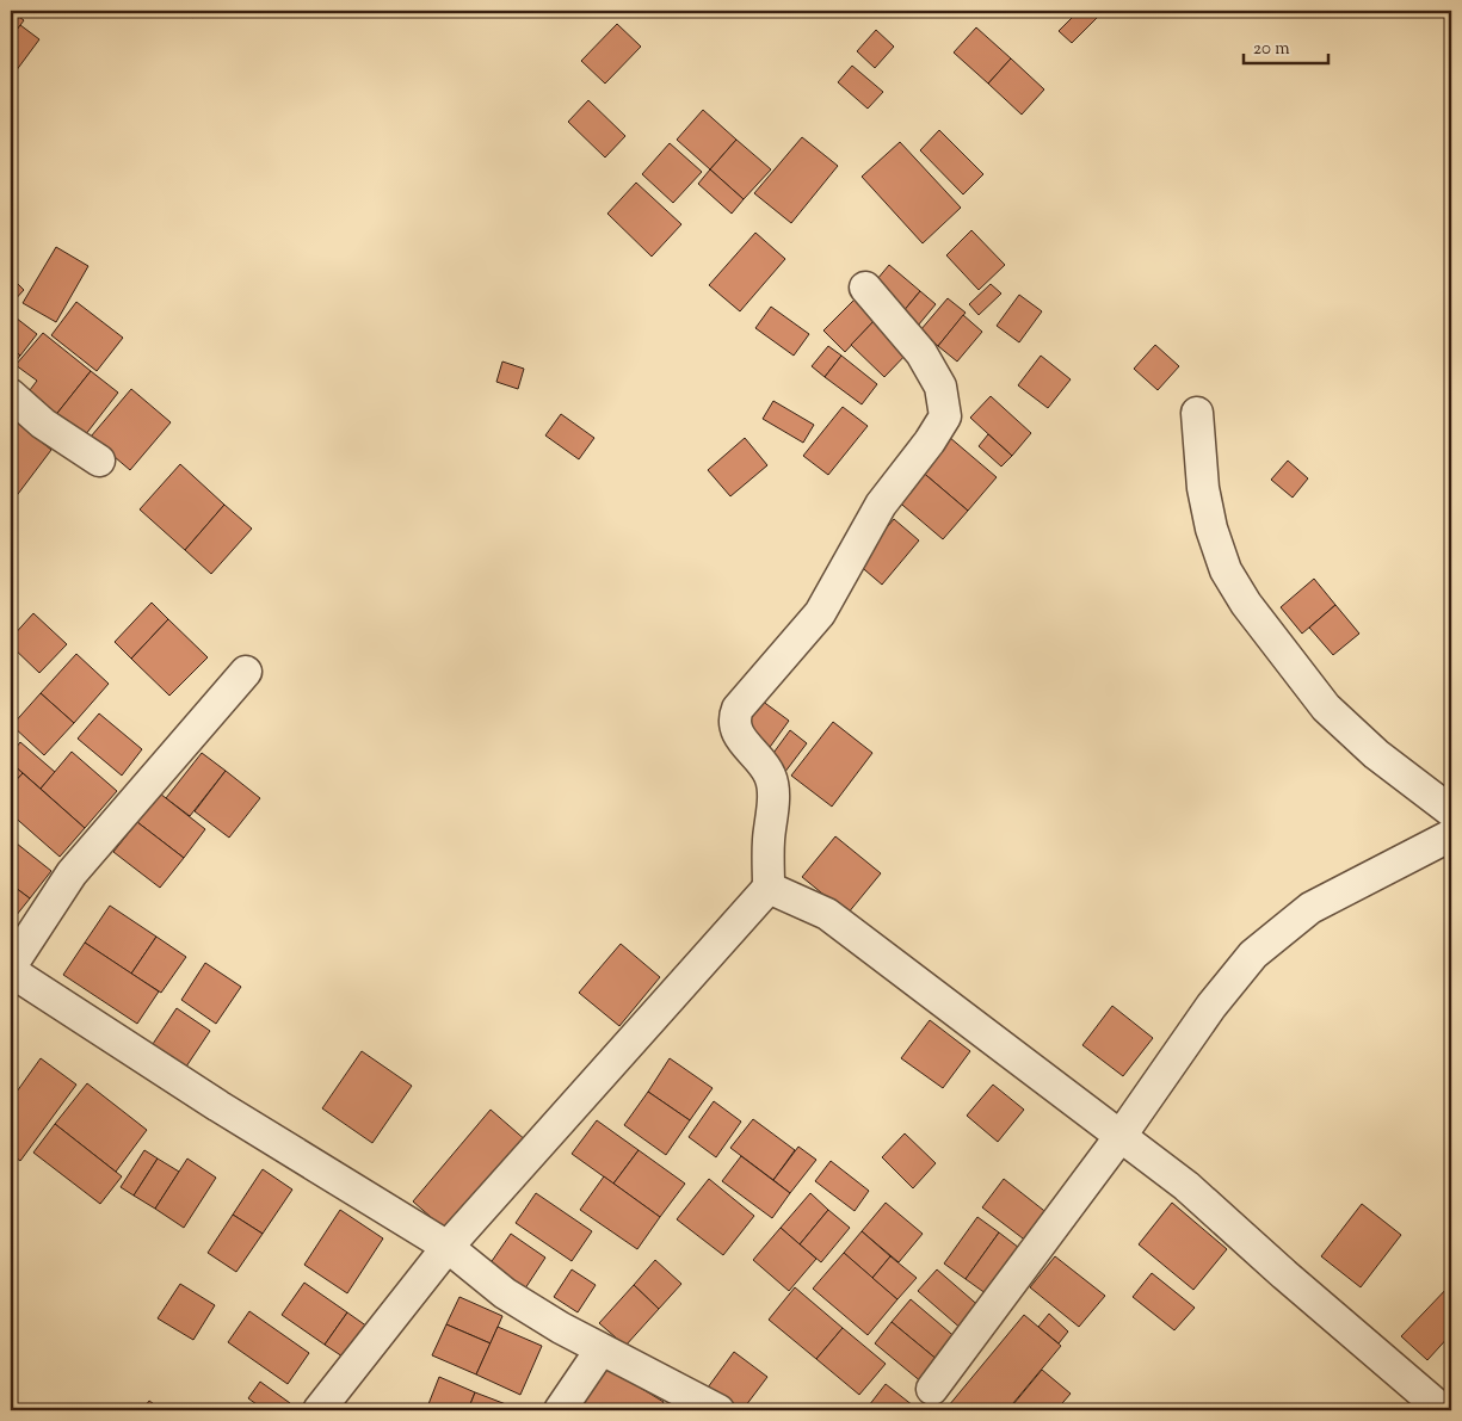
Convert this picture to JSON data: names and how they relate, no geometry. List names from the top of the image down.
{
  "scale_bar": "20 m"
}
